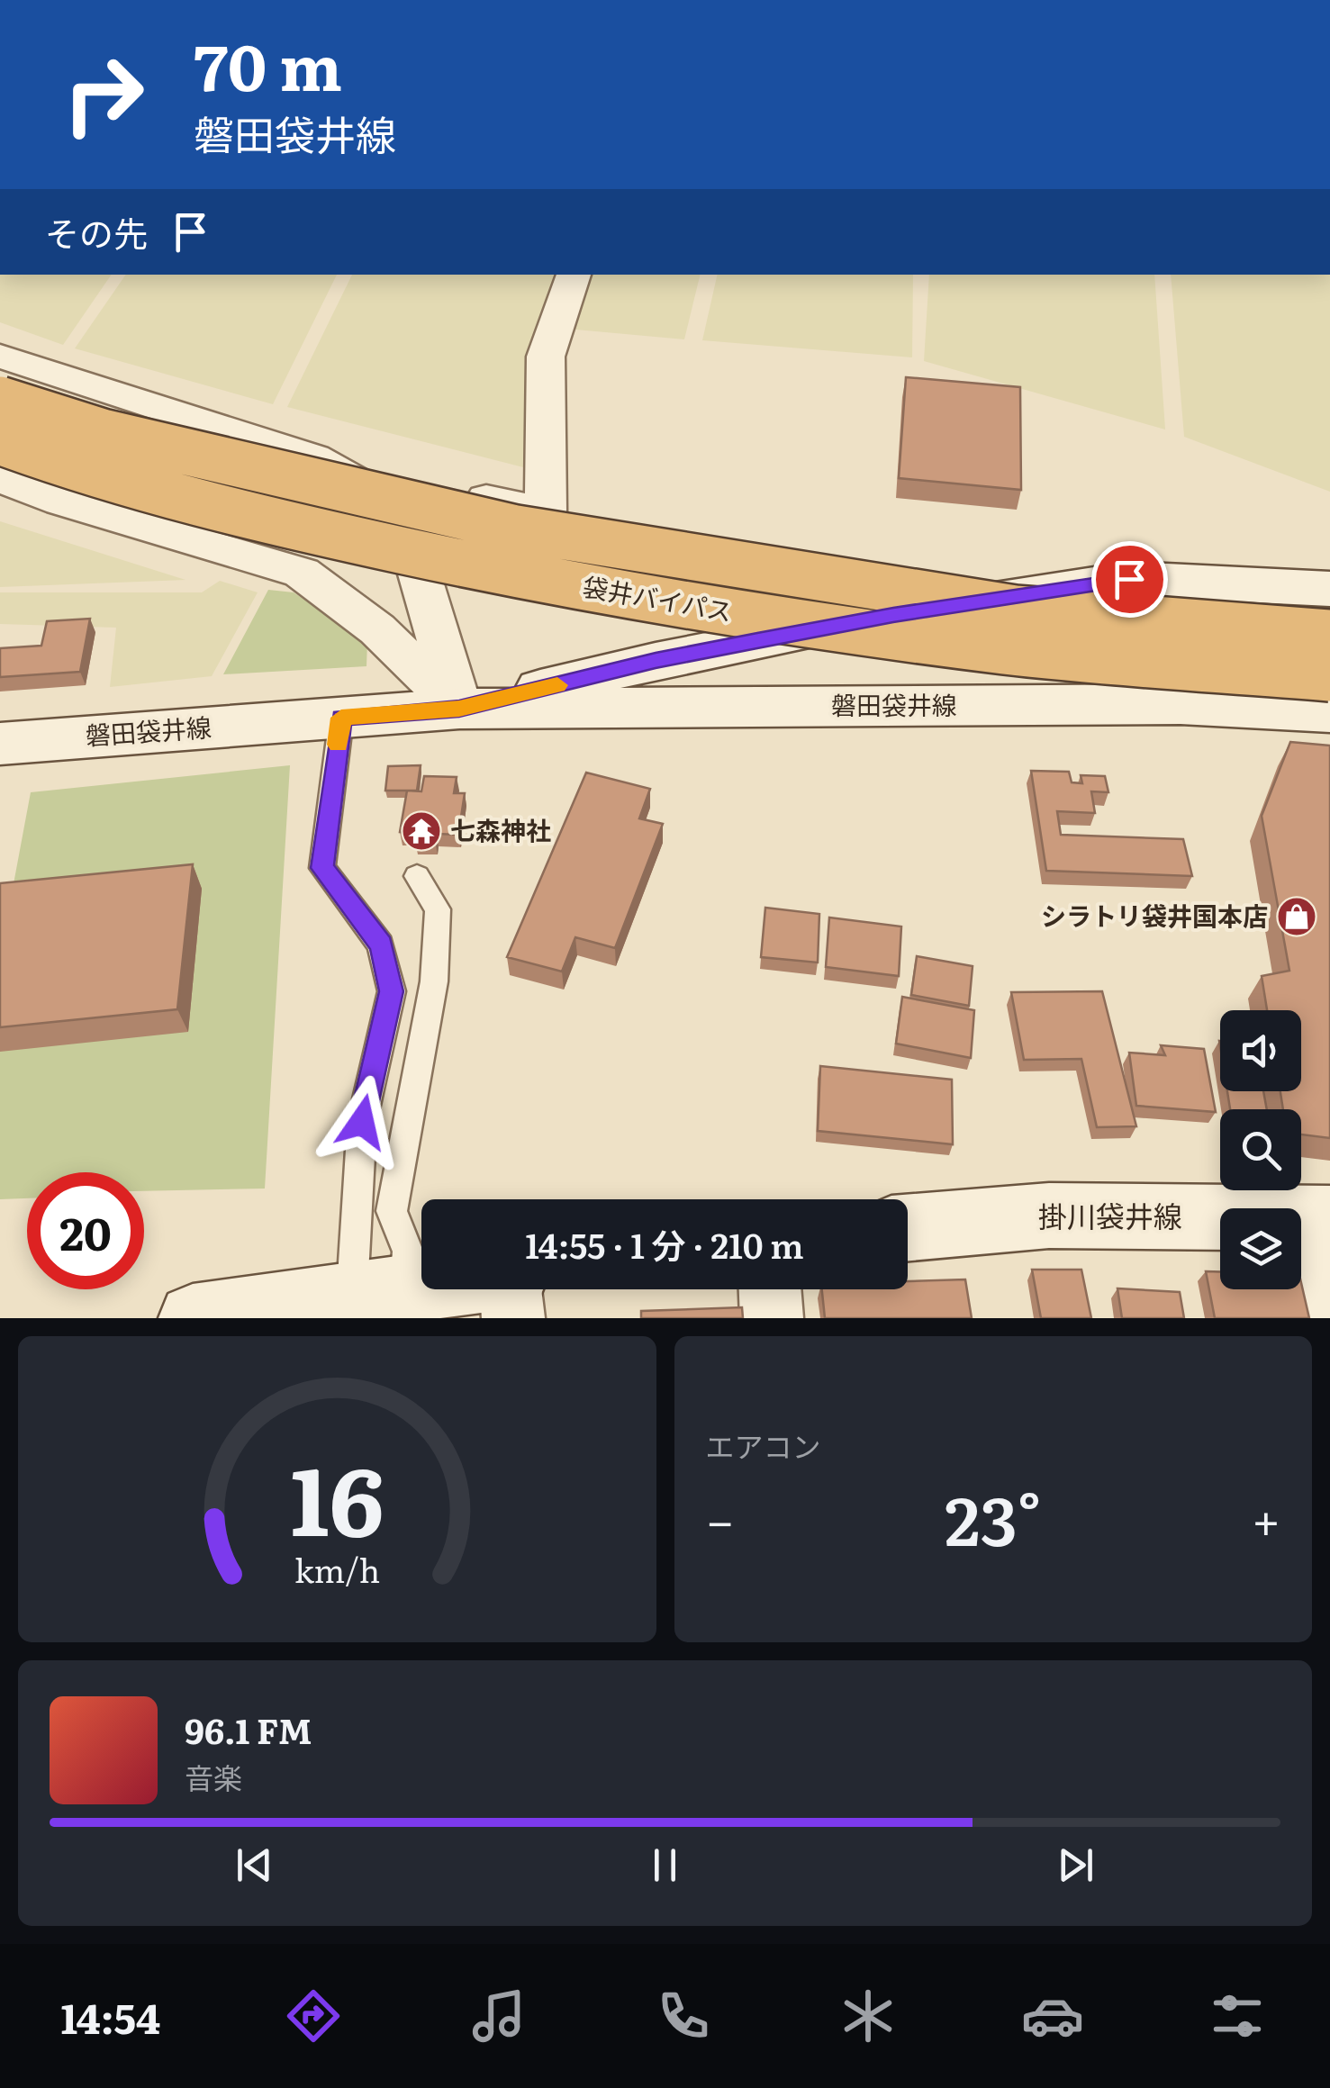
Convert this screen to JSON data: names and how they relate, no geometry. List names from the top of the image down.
{
  "streets": {
    "highway": ["袋井バイパス"],
    "main road": ["磐田袋井線", "掛川袋井線"]
  },
  "places": {
    "temple": ["七森神社"],
    "shop": ["シラトリ袋井国本店"]
  },
  "page": {
    "turn": ["70 m", "磐田袋井線"],
    "then": "その先",
    "limit": "20",
    "trip": "14:55 · 1 分 · 210 m",
    "tile": "エアコン",
    "heat": ["−", "23°", "+"],
    "song": ["96.1 FM", "音楽"],
    "tabs": "14:54",
    "gauge": ["16", "km/h"]
  }
}
